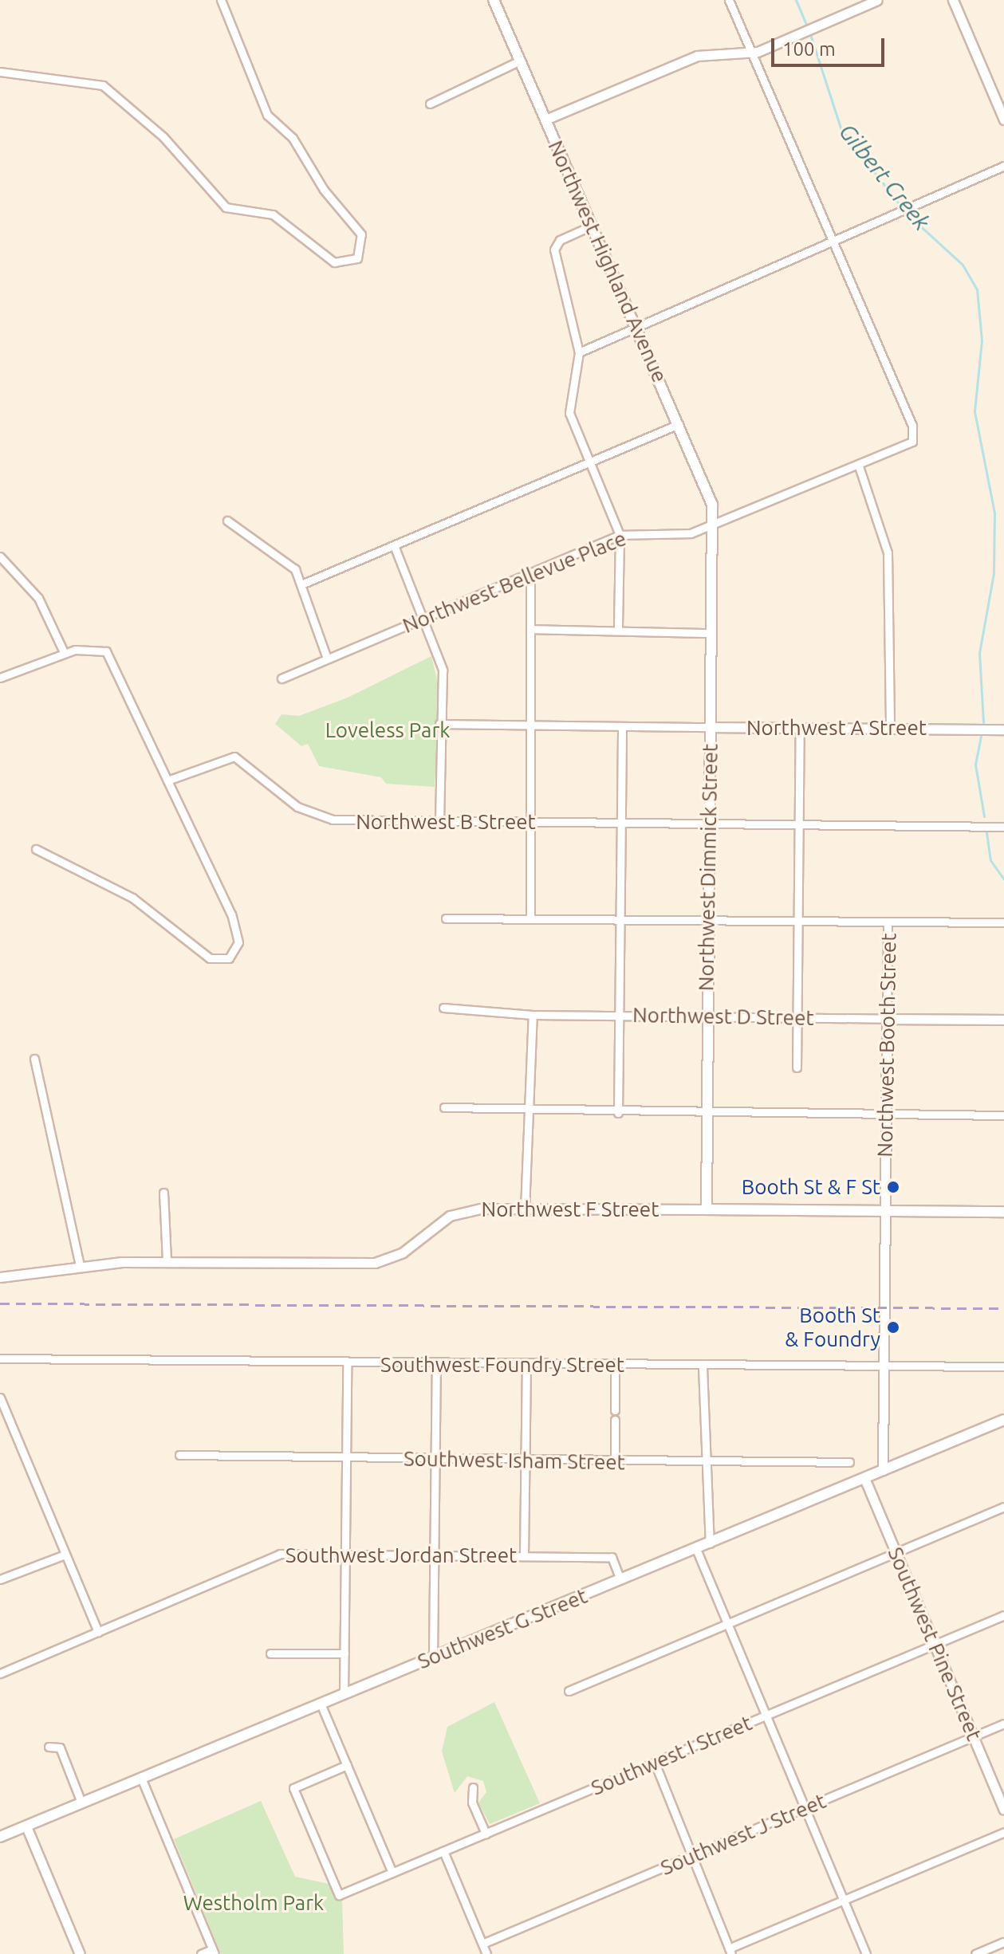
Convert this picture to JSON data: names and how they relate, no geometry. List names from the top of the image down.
{
  "streets": {
    "main road": [
      "Northwest Highland Avenue",
      "Northwest Dimmick Street",
      "Northwest F Street",
      "Southwest G Street"
    ],
    "street": [
      "Northwest Bellevue Place",
      "Northwest A Street",
      "Northwest B Street",
      "Northwest D Street",
      "Northwest Booth Street",
      "Southwest Foundry Street",
      "Southwest Isham Street",
      "Southwest Jordan Street",
      "Southwest Pine Street",
      "Southwest I Street",
      "Southwest J Street"
    ]
  },
  "crossings": [
    ["Northwest Highland Avenue", "Northwest Bellevue Place"],
    ["Northwest Highland Avenue", "Northwest Dimmick Street"],
    ["Northwest Bellevue Place", "Northwest Dimmick Street"],
    ["Northwest A Street", "Northwest Dimmick Street"],
    ["Northwest B Street", "Northwest Dimmick Street"],
    ["Northwest Dimmick Street", "Northwest D Street"],
    ["Northwest Dimmick Street", "Northwest F Street"],
    ["Northwest D Street", "Northwest Booth Street"],
    ["Northwest Booth Street", "Northwest F Street"],
    ["Northwest Booth Street", "Southwest Foundry Street"],
    ["Northwest Booth Street", "Southwest G Street"],
    ["Southwest Jordan Street", "Southwest G Street"],
    ["Southwest G Street", "Southwest Pine Street"],
    ["Southwest Pine Street", "Southwest I Street"],
    ["Southwest Pine Street", "Southwest J Street"]
  ],
  "water": ["Gilbert Creek"],
  "parks": ["Loveless Park", "Westholm Park"],
  "places": ["Booth St & F St", "Booth St & Foundry"],
  "scale_bar": "100 m"
}
